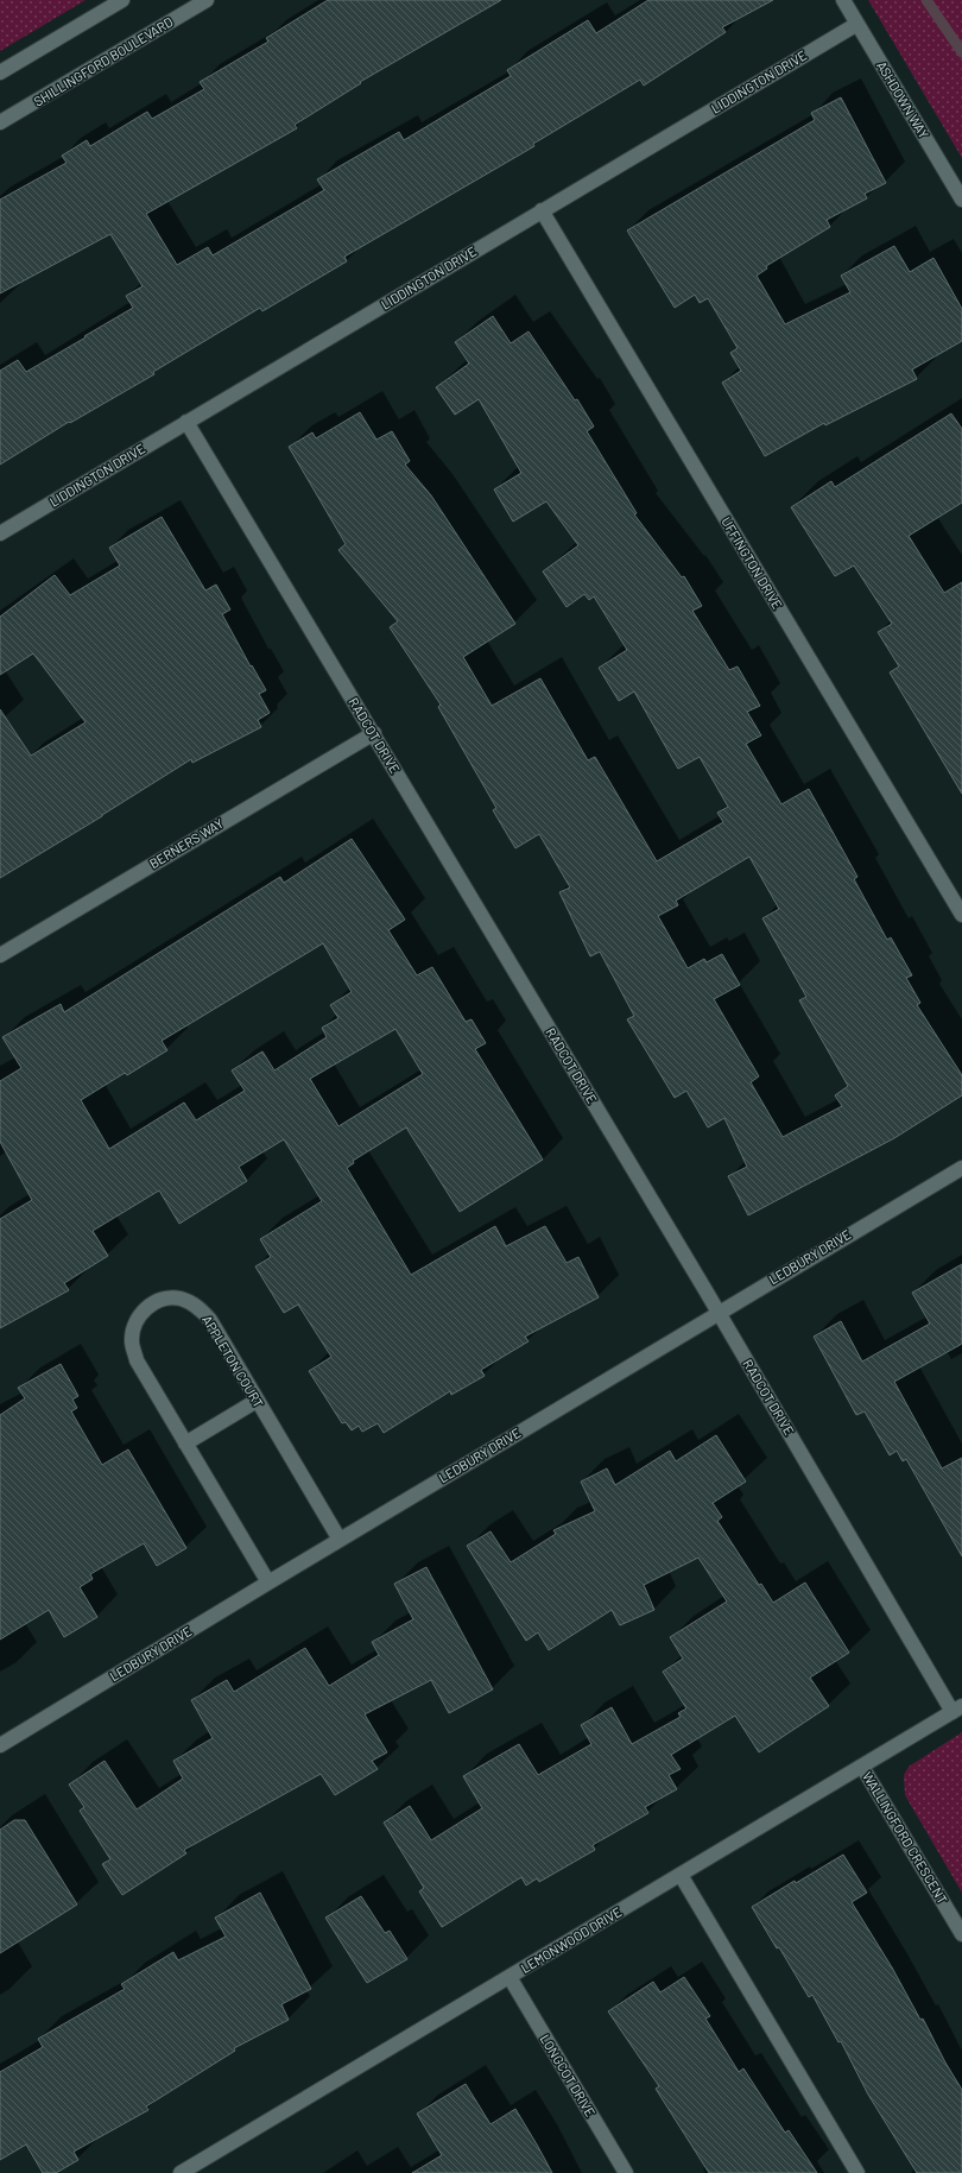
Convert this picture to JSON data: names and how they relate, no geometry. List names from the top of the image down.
{
  "streets": {
    "street": [
      "SHILLINGFORD BOULEVARD",
      "LIDDINGTON DRIVE",
      "ASHDOWN WAY",
      "UFFINGTON DRIVE",
      "RADCOT DRIVE",
      "BERNERS WAY",
      "LEDBURY DRIVE",
      "APPLETON COURT",
      "WALLINGFORD CRESCENT",
      "LEMONWOOD DRIVE",
      "LONGCOT DRIVE"
    ]
  },
  "crossings": [
    ["LIDDINGTON DRIVE", "ASHDOWN WAY"],
    ["LIDDINGTON DRIVE", "UFFINGTON DRIVE"],
    ["LIDDINGTON DRIVE", "RADCOT DRIVE"],
    ["RADCOT DRIVE", "BERNERS WAY"],
    ["RADCOT DRIVE", "LEDBURY DRIVE"],
    ["RADCOT DRIVE", "LEMONWOOD DRIVE"],
    ["LEDBURY DRIVE", "APPLETON COURT"],
    ["WALLINGFORD CRESCENT", "LEMONWOOD DRIVE"],
    ["LEMONWOOD DRIVE", "LONGCOT DRIVE"]
  ]
}
